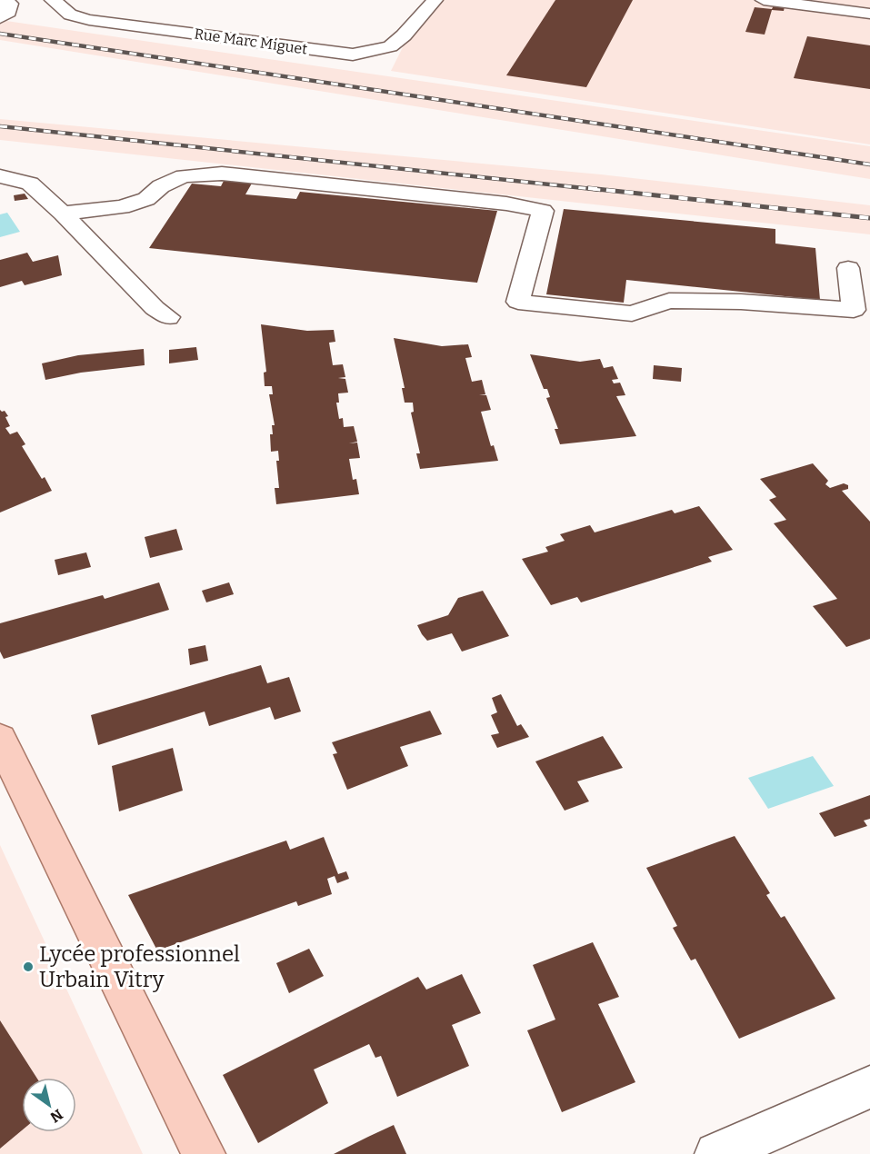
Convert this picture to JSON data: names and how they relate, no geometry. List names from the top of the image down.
{
  "streets": {
    "street": ["Rue Marc Miguet"]
  },
  "places": ["Lycée professionnel Urbain Vitry"],
  "north": "bottom right"
}
